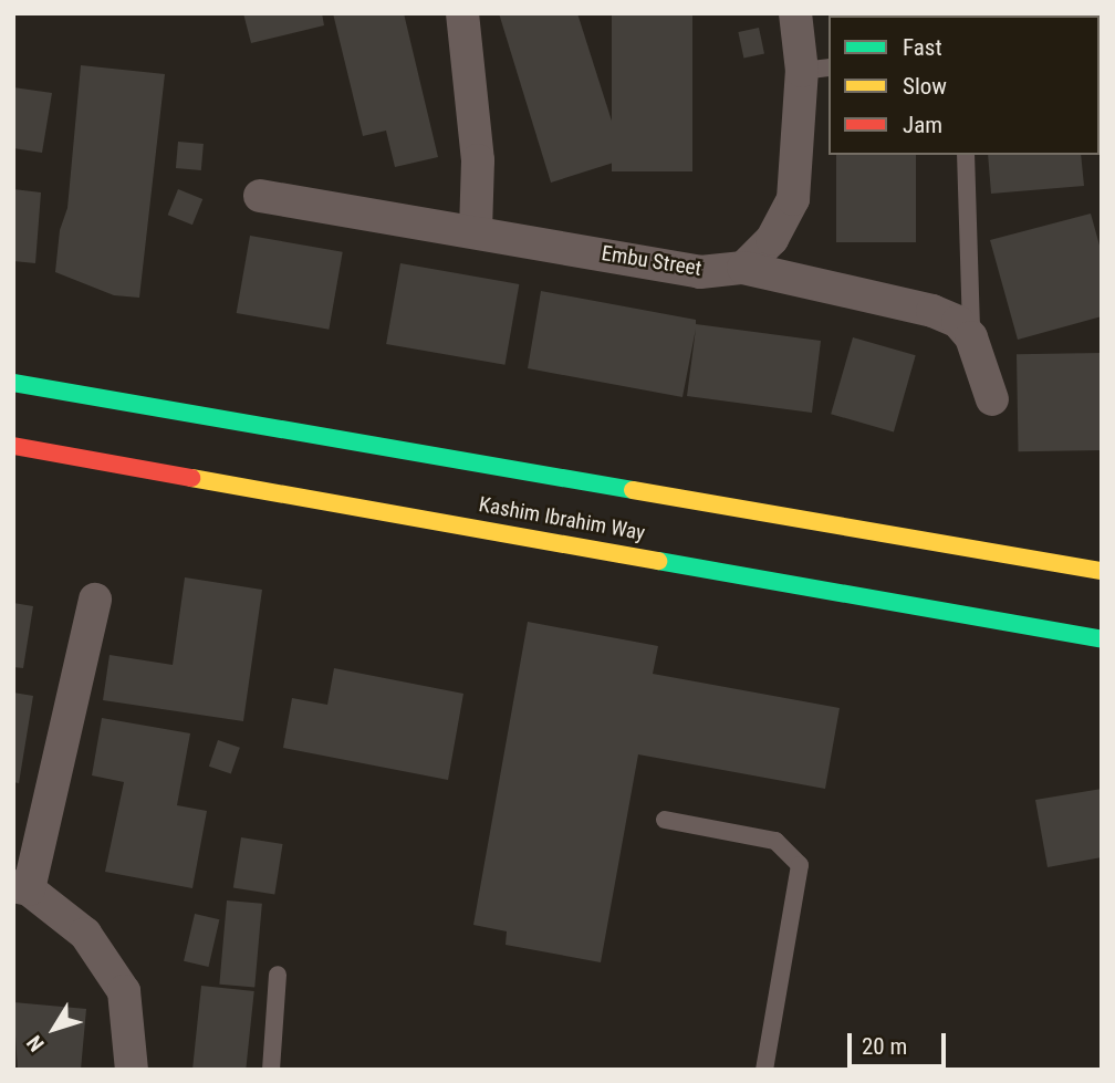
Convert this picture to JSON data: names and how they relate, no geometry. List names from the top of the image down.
{
  "streets": {
    "main road": ["Kashim Ibrahim Way"],
    "street": ["Embu Street"]
  },
  "legend": ["Fast", "Slow", "Jam"],
  "scale_bar": "20 m",
  "north": "bottom left"
}
